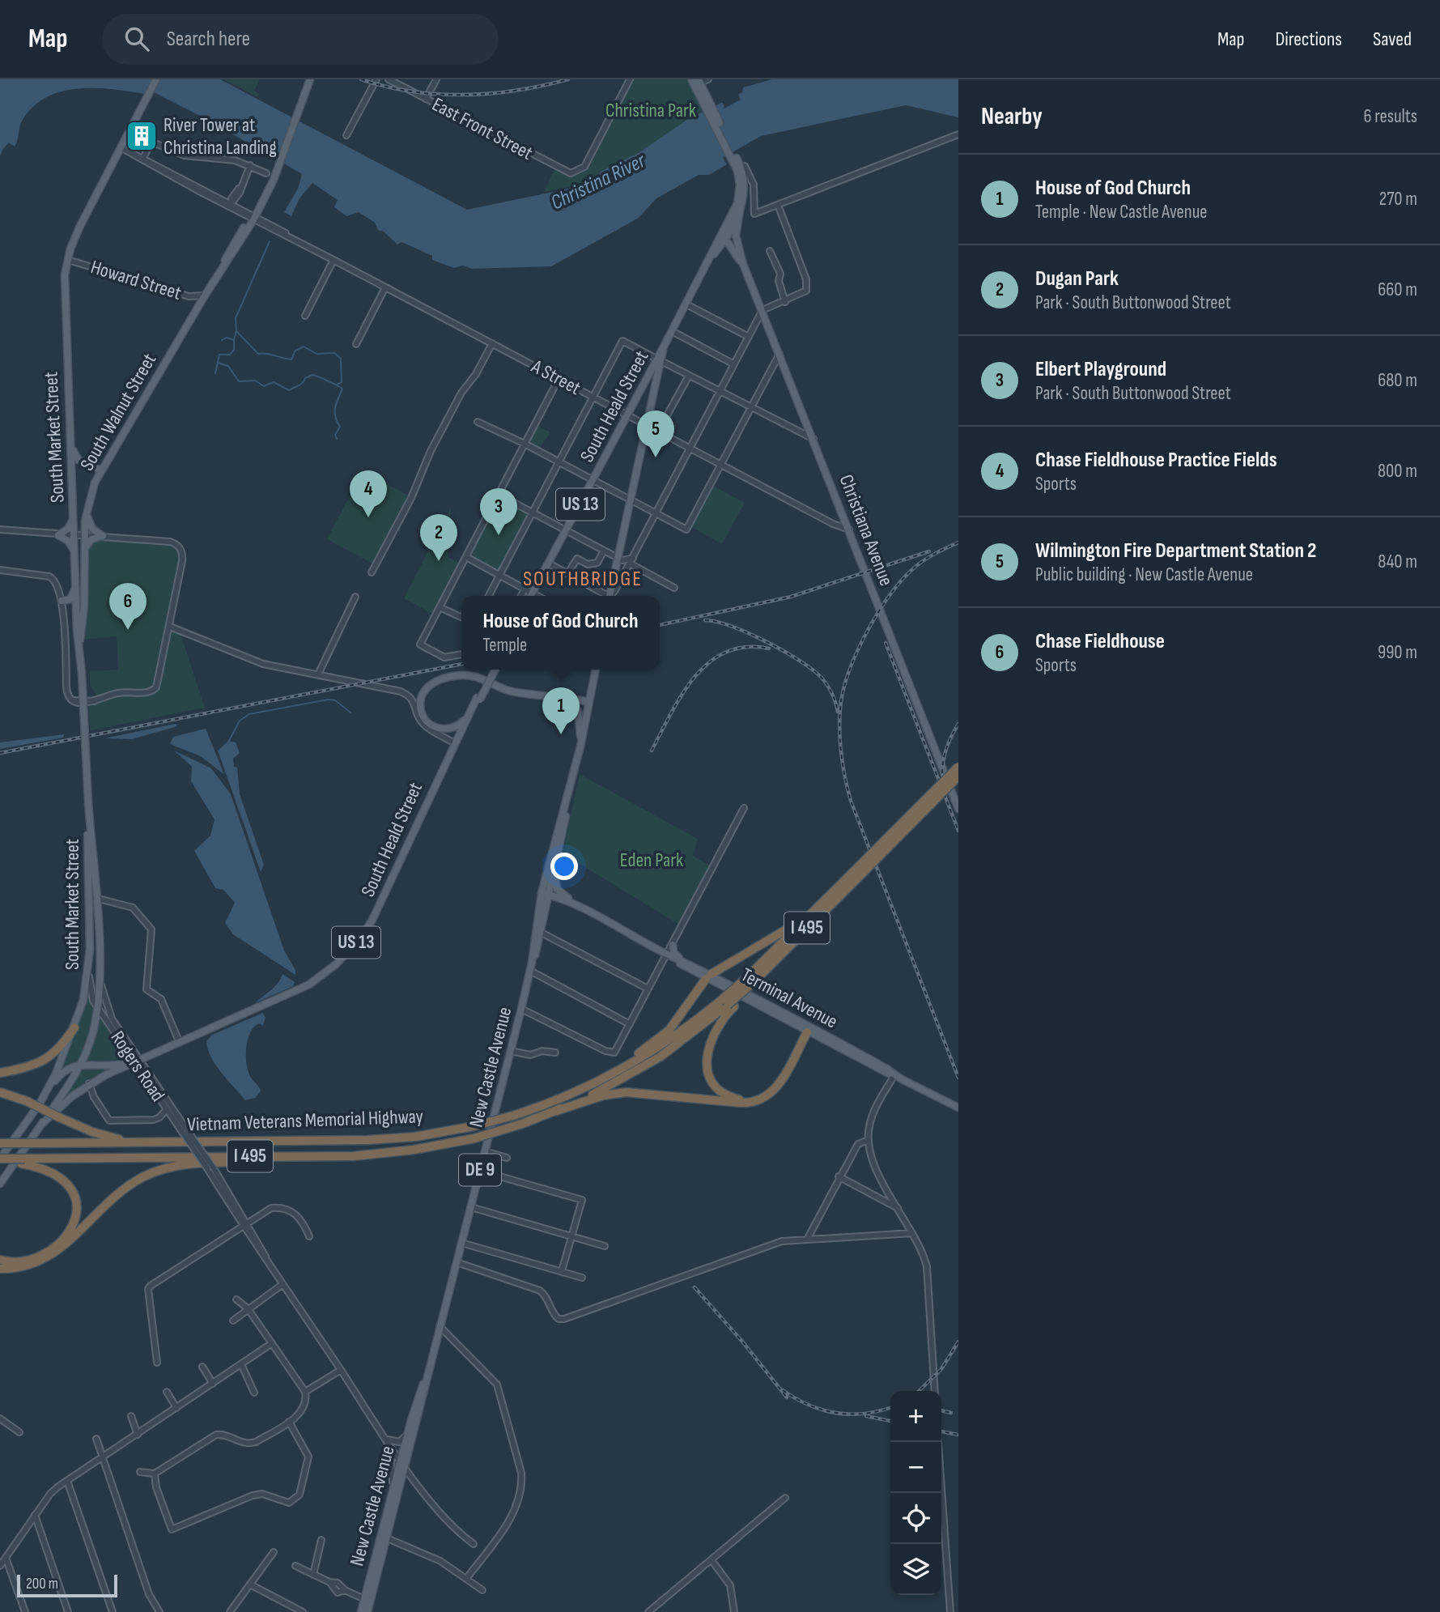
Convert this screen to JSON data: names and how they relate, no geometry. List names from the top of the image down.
{
  "streets": {
    "highway": ["I 495", "Vietnam Veterans Memorial Highway"],
    "main road": [
      "South Heald Street",
      "South Walnut Street",
      "South Market Street",
      "US 13",
      "Christiana Avenue",
      "Terminal Avenue",
      "New Castle Avenue",
      "DE 9"
    ],
    "street": [
      "East Front Street",
      "Howard Street",
      "A Street",
      "Rogers Road"
    ]
  },
  "crossings": [
    ["Howard Street", "South Walnut Street"],
    ["Howard Street", "South Market Street"],
    ["A Street", "South Heald Street"],
    ["A Street", "South Walnut Street"],
    ["A Street", "South Market Street"],
    ["A Street", "US 13"],
    ["A Street", "Christiana Avenue"],
    ["South Heald Street", "South Market Street"],
    ["South Heald Street", "US 13"],
    ["South Heald Street", "Christiana Avenue"],
    ["South Heald Street", "Rogers Road"],
    ["South Walnut Street", "South Market Street"],
    ["South Market Street", "US 13"],
    ["South Market Street", "Rogers Road"],
    ["Terminal Avenue", "New Castle Avenue"],
    ["Rogers Road", "New Castle Avenue"],
    ["New Castle Avenue", "DE 9"]
  ],
  "districts": ["SOUTHBRIDGE"],
  "water": ["Christina River"],
  "parks": ["Christina Park", "Eden Park"],
  "places": {
    "building": ["River Tower at Christina Landing"]
  },
  "scale_bar": "200 m",
  "page": {
    "header": "Map",
    "search": "Search here",
    "nav": ["Map", "Directions", "Saved"],
    "heading": ["Nearby", "6 results"],
    "list": [
      {
        "mark": "1",
        "name": "House of God Church",
        "note": "Temple · New Castle Avenue",
        "value": "270 m"
      },
      {
        "mark": "2",
        "name": "Dugan Park",
        "note": "Park · South Buttonwood Street",
        "value": "660 m"
      },
      {
        "mark": "3",
        "name": "Elbert Playground",
        "note": "Park · South Buttonwood Street",
        "value": "680 m"
      },
      {
        "mark": "4",
        "name": "Chase Fieldhouse Practice Fields",
        "note": "Sports",
        "value": "800 m"
      },
      {
        "mark": "5",
        "name": "Wilmington Fire Department Station 2",
        "note": "Public building · New Castle Avenue",
        "value": "840 m"
      },
      {
        "mark": "6",
        "name": "Chase Fieldhouse",
        "note": "Sports",
        "value": "990 m"
      }
    ],
    "pins": [
      "5",
      "4",
      "3",
      "2",
      "6",
      "1"
    ],
    "popup": ["House of God Church", "Temple"],
    "map_buttons": ["+", "−"],
    "scale": "200 m"
  }
}
